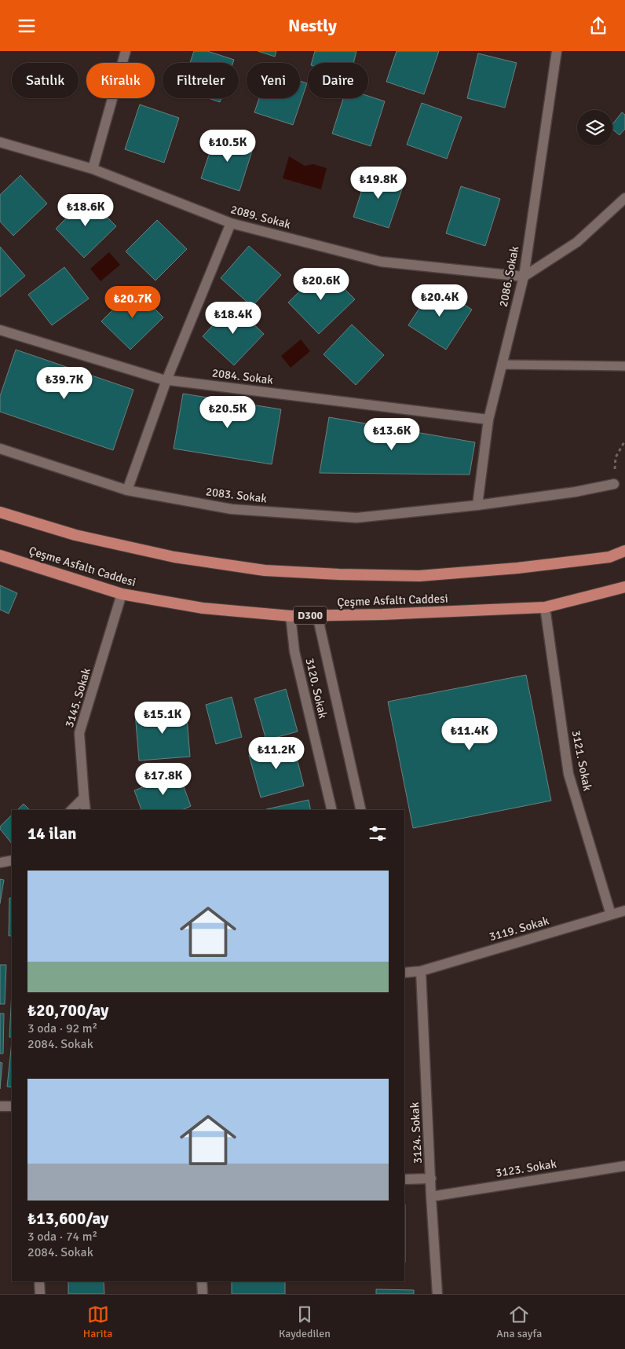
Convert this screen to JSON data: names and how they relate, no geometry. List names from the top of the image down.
{
  "streets": {
    "highway": ["Çeşme Asfaltı Caddesi", "D300"],
    "street": [
      "2089. Sokak",
      "2086. Sokak",
      "2084. Sokak",
      "2083. Sokak",
      "3120. Sokak",
      "3145. Sokak",
      "3121. Sokak",
      "3119. Sokak",
      "3124. Sokak",
      "3123. Sokak"
    ]
  },
  "crossings": [
    ["2089. Sokak", "2086. Sokak"],
    ["2086. Sokak", "2084. Sokak"],
    ["2086. Sokak", "2083. Sokak"],
    ["Çeşme Asfaltı Caddesi", "3120. Sokak"],
    ["Çeşme Asfaltı Caddesi", "3145. Sokak"],
    ["Çeşme Asfaltı Caddesi", "3121. Sokak"],
    ["3121. Sokak", "3119. Sokak"],
    ["3119. Sokak", "3124. Sokak"],
    ["3124. Sokak", "3123. Sokak"]
  ],
  "page": {
    "header": "Nestly",
    "chip": [
      "Satılık",
      "Kiralık",
      "Filtreler",
      "Yeni",
      "Daire"
    ],
    "price": [
      "₺10.5K",
      "₺19.8K",
      "₺18.6K",
      "₺20.6K",
      "₺20.4K",
      "₺20.7K",
      "₺18.4K",
      "₺39.7K",
      "₺20.5K",
      "₺13.6K",
      "₺15.1K",
      "₺11.4K",
      "₺11.2K",
      "₺17.8K"
    ],
    "heading": "14 ilan",
    "list": [
      {
        "name": "₺20,700/ay",
        "note": "3 oda · 92 m² · 2084. Sokak"
      },
      {
        "name": "₺13,600/ay",
        "note": "3 oda · 74 m² · 2084. Sokak"
      }
    ],
    "tabs": ["Harita", "Kaydedilen", "Ana sayfa"]
  }
}
